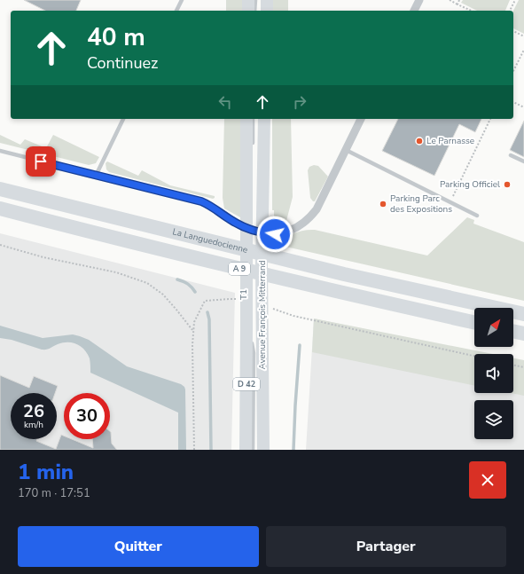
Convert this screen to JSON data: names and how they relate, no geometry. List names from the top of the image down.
{
  "streets": {
    "highway": ["La Languedocienne", "A 9"],
    "main road": ["Avenue François Mitterrand", "D 42"],
    "lane": ["T1"]
  },
  "crossings": [
    ["T1", "Avenue François Mitterrand"]
  ],
  "places": ["Le Parnasse", "Parking Officiel", "Parking Parc des Expositions"],
  "north": "top right",
  "page": {
    "turn": ["40 m", "Continuez"],
    "speed": "26 km/h",
    "limit": "30",
    "heading": ["1 min", "170 m · 17:51"],
    "buttons": ["Quitter", "Partager"]
  }
}
